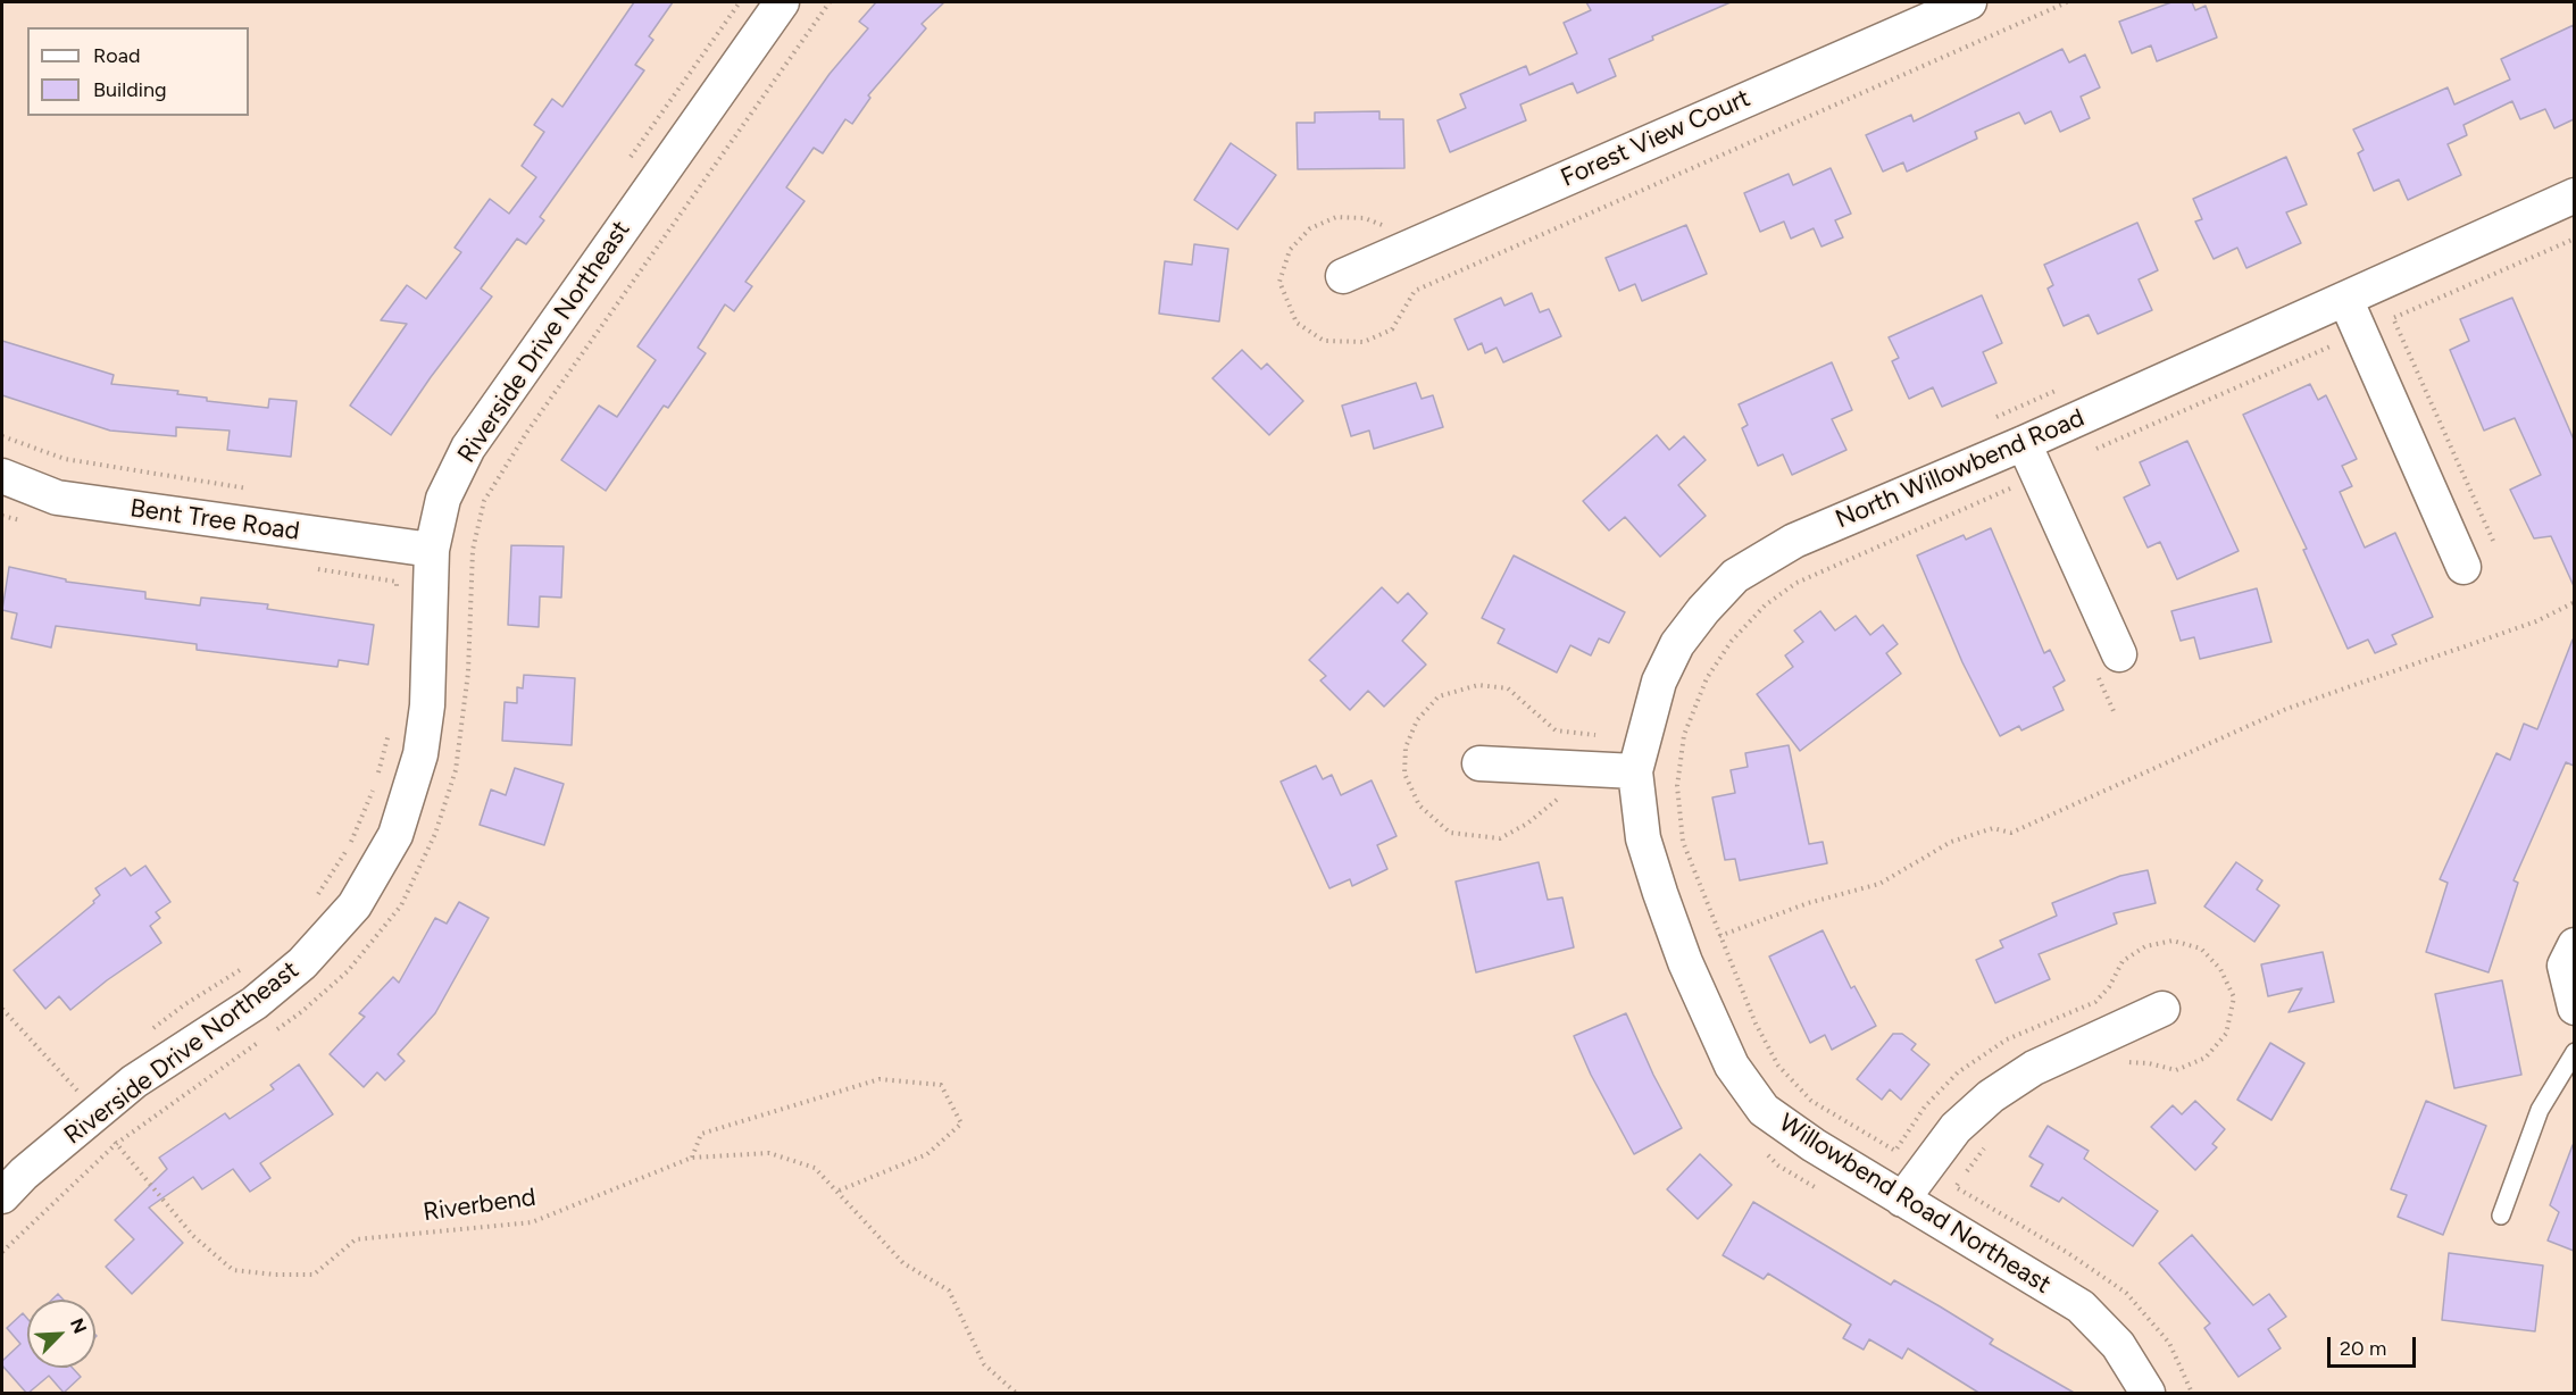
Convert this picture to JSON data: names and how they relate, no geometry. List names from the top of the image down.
{
  "streets": {
    "street": [
      "Forest View Court",
      "Riverside Drive Northeast",
      "North Willowbend Road",
      "Bent Tree Road",
      "Willowbend Road Northeast"
    ],
    "path": ["Riverbend"]
  },
  "crossings": [
    ["Riverside Drive Northeast", "Bent Tree Road"],
    ["Riverside Drive Northeast", "Riverbend"],
    ["North Willowbend Road", "Willowbend Road Northeast"]
  ],
  "legend": ["Road", "Building"],
  "scale_bar": "20 m",
  "north": "top right"
}
